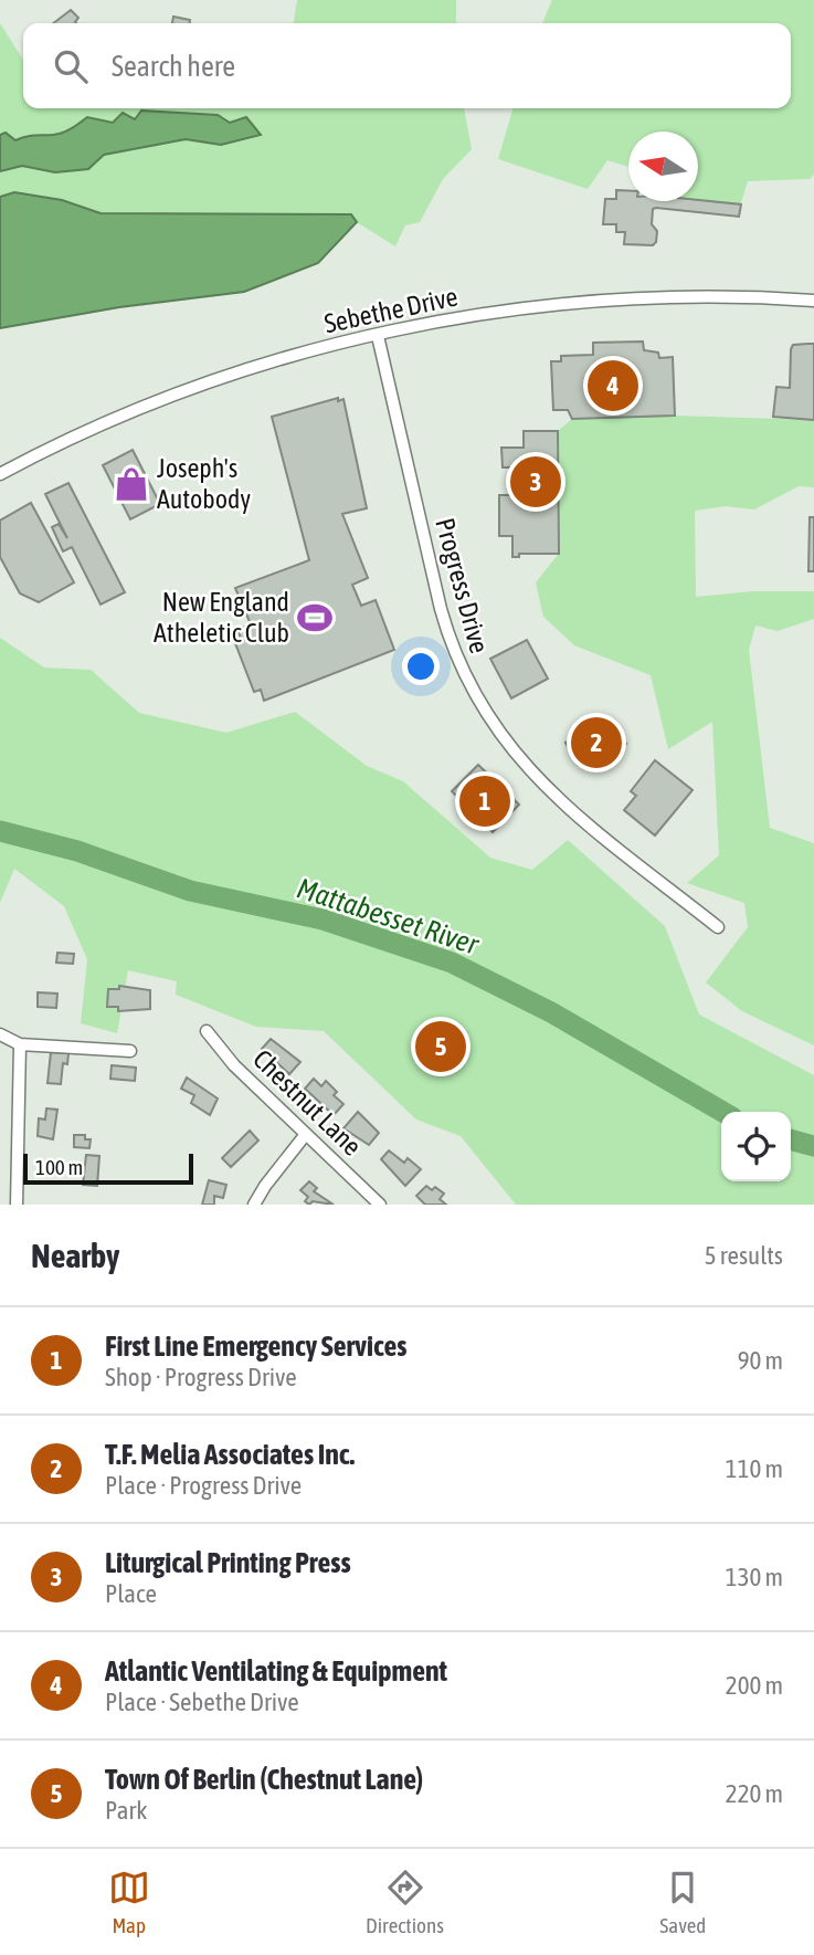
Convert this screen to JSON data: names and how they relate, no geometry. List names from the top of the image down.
{
  "streets": {
    "street": ["Sebethe Drive", "Progress Drive", "Chestnut Lane"]
  },
  "crossings": [
    ["Sebethe Drive", "Progress Drive"]
  ],
  "water": ["Mattabesset River"],
  "places": {
    "shop": ["Joseph's Autobody"],
    "sports": ["New England Atheletic Club"]
  },
  "scale_bar": "100 m",
  "north": "left",
  "page": {
    "search": "Search here",
    "pins": [
      "4",
      "3",
      "2",
      "1",
      "5"
    ],
    "scale": "100 m",
    "heading": ["Nearby", "5 results"],
    "list": [
      {
        "mark": "1",
        "name": "First Line Emergency Services",
        "note": "Shop · Progress Drive",
        "value": "90 m"
      },
      {
        "mark": "2",
        "name": "T.F. Melia Associates Inc.",
        "note": "Place · Progress Drive",
        "value": "110 m"
      },
      {
        "mark": "3",
        "name": "Liturgical Printing Press",
        "note": "Place",
        "value": "130 m"
      },
      {
        "mark": "4",
        "name": "Atlantic Ventilating & Equipment",
        "note": "Place · Sebethe Drive",
        "value": "200 m"
      },
      {
        "mark": "5",
        "name": "Town Of Berlin (Chestnut Lane)",
        "note": "Park",
        "value": "220 m"
      }
    ],
    "nav": ["Map", "Directions", "Saved"]
  }
}
